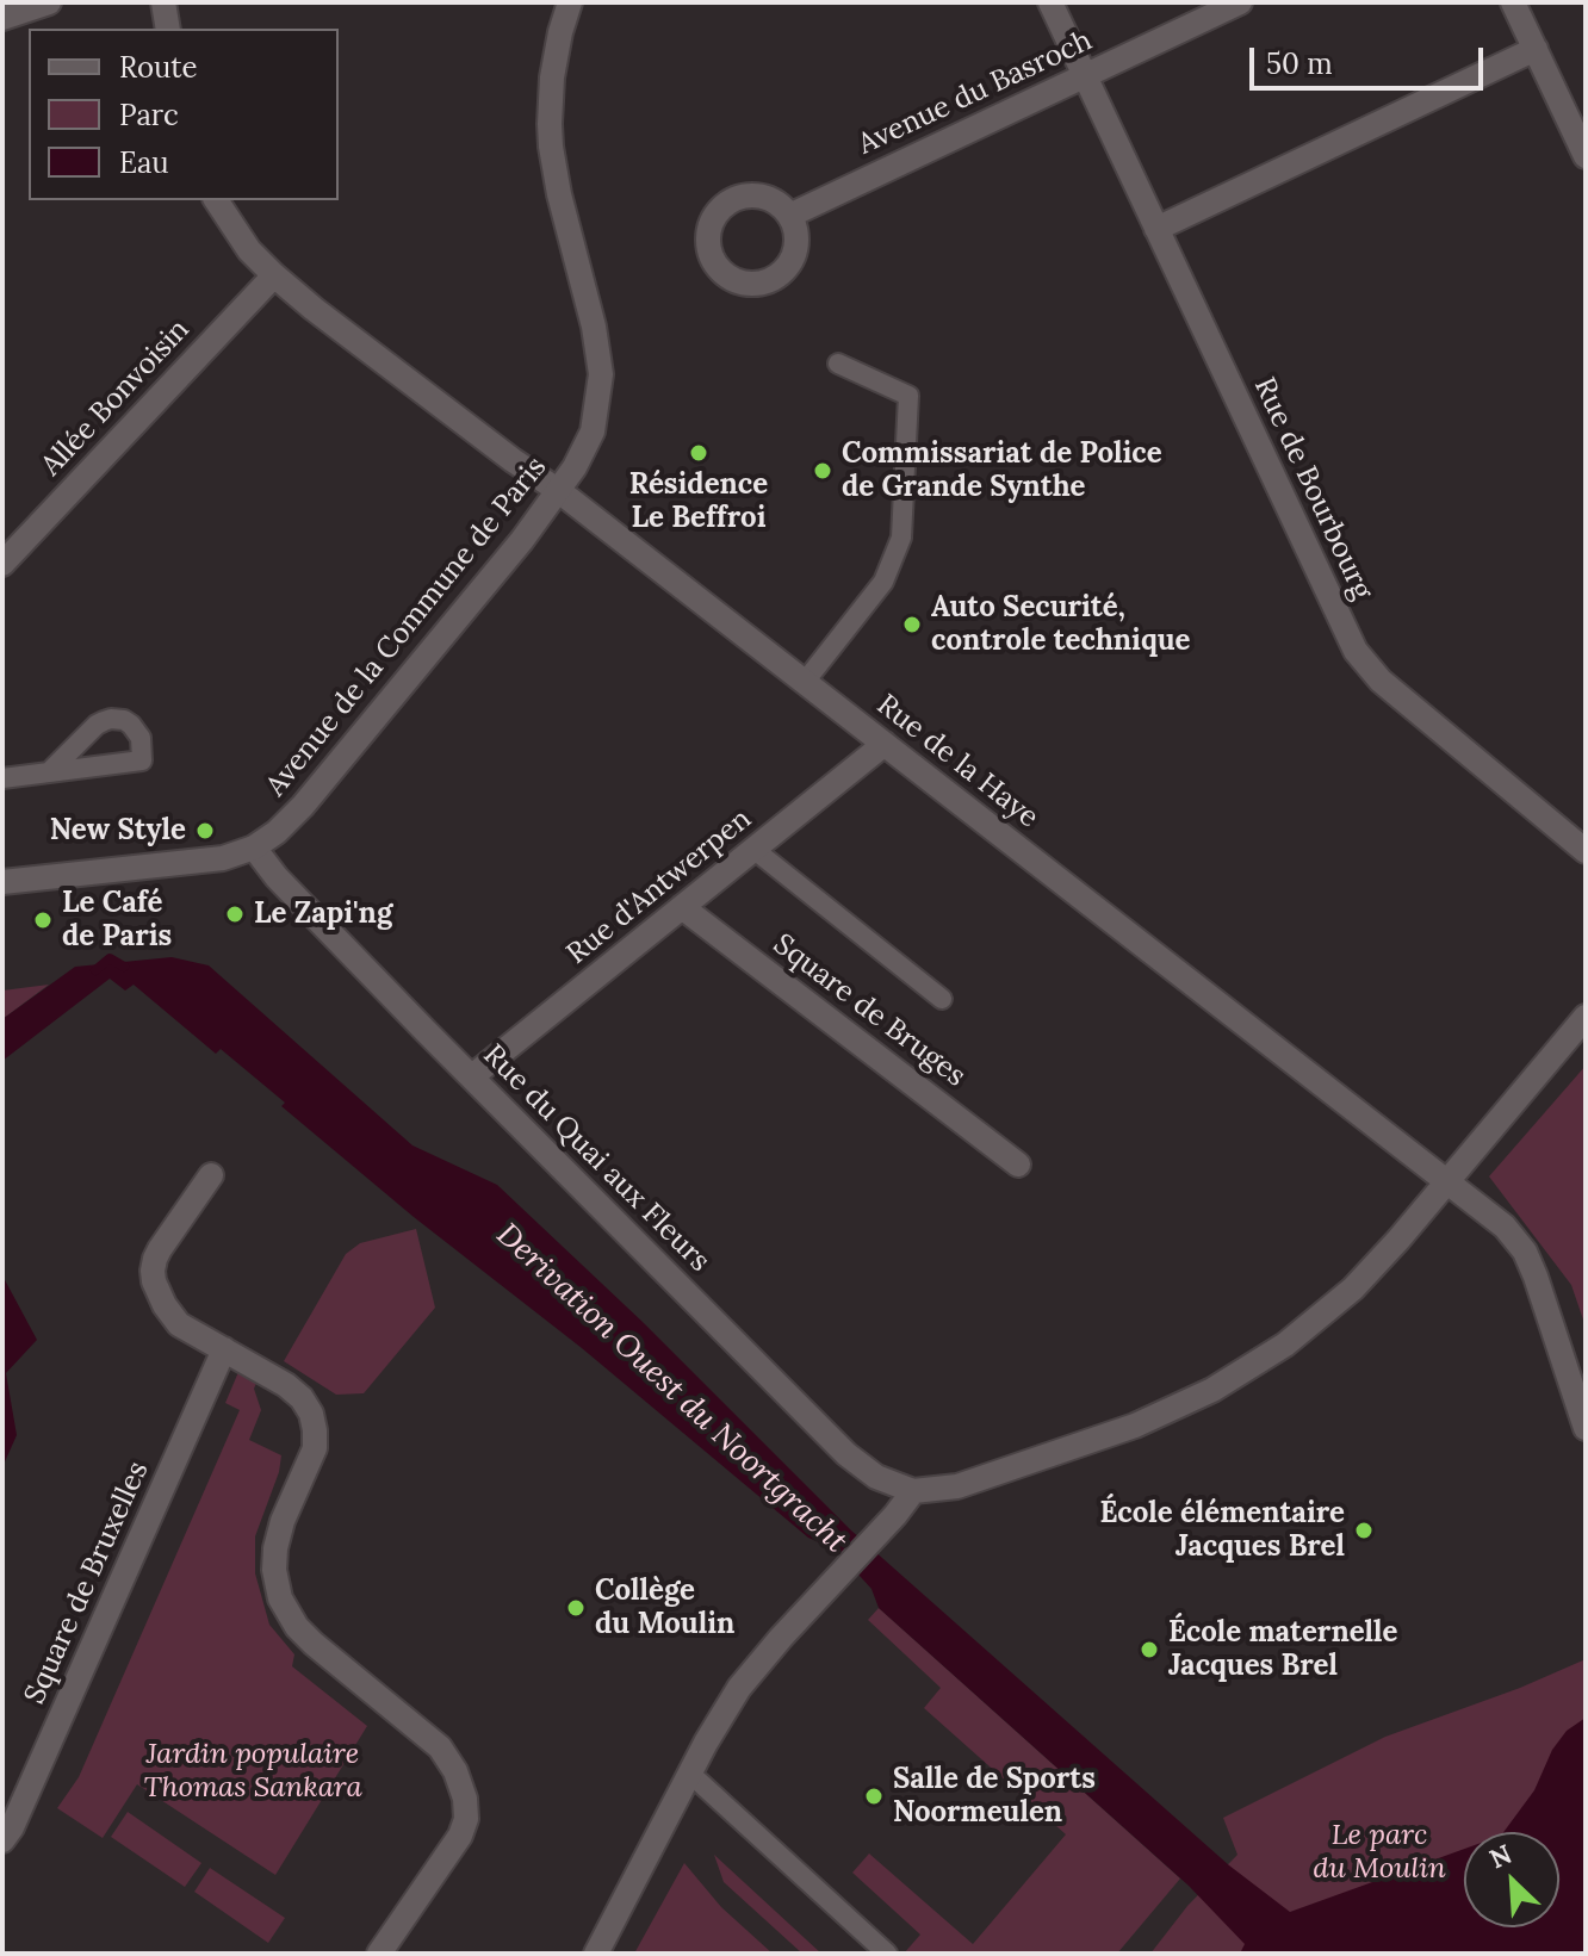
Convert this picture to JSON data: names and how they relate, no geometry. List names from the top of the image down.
{
  "streets": {
    "street": [
      "Avenue du Basroch",
      "Allée Bonvoisin",
      "Rue de Bourbourg",
      "Avenue de la Commune de Paris",
      "Rue de la Haye",
      "Rue d'Antwerpen",
      "Square de Bruges",
      "Rue du Quai aux Fleurs",
      "Square de Bruxelles"
    ]
  },
  "crossings": [
    ["Avenue du Basroch", "Rue de Bourbourg"],
    ["Allée Bonvoisin", "Rue de la Haye"],
    ["Avenue de la Commune de Paris", "Rue de la Haye"],
    ["Avenue de la Commune de Paris", "Rue du Quai aux Fleurs"],
    ["Rue de la Haye", "Rue d'Antwerpen"],
    ["Rue d'Antwerpen", "Square de Bruges"],
    ["Rue d'Antwerpen", "Rue du Quai aux Fleurs"]
  ],
  "water": ["Derivation Ouest du Noortgracht"],
  "parks": ["Jardin populaire Thomas Sankara", "Le parc du Moulin"],
  "places": [
    "Résidence Le Beffroi",
    "Commissariat de Police de Grande Synthe",
    "Auto Securité, controle technique",
    "New Style",
    "Le Zapi'ng",
    "Le Café de Paris",
    "École élémentaire Jacques Brel",
    "Collège du Moulin",
    "École maternelle Jacques Brel",
    "Salle de Sports Noormeulen"
  ],
  "legend": ["Route", "Parc", "Eau"],
  "scale_bar": "50 m",
  "north": "top left"
}
